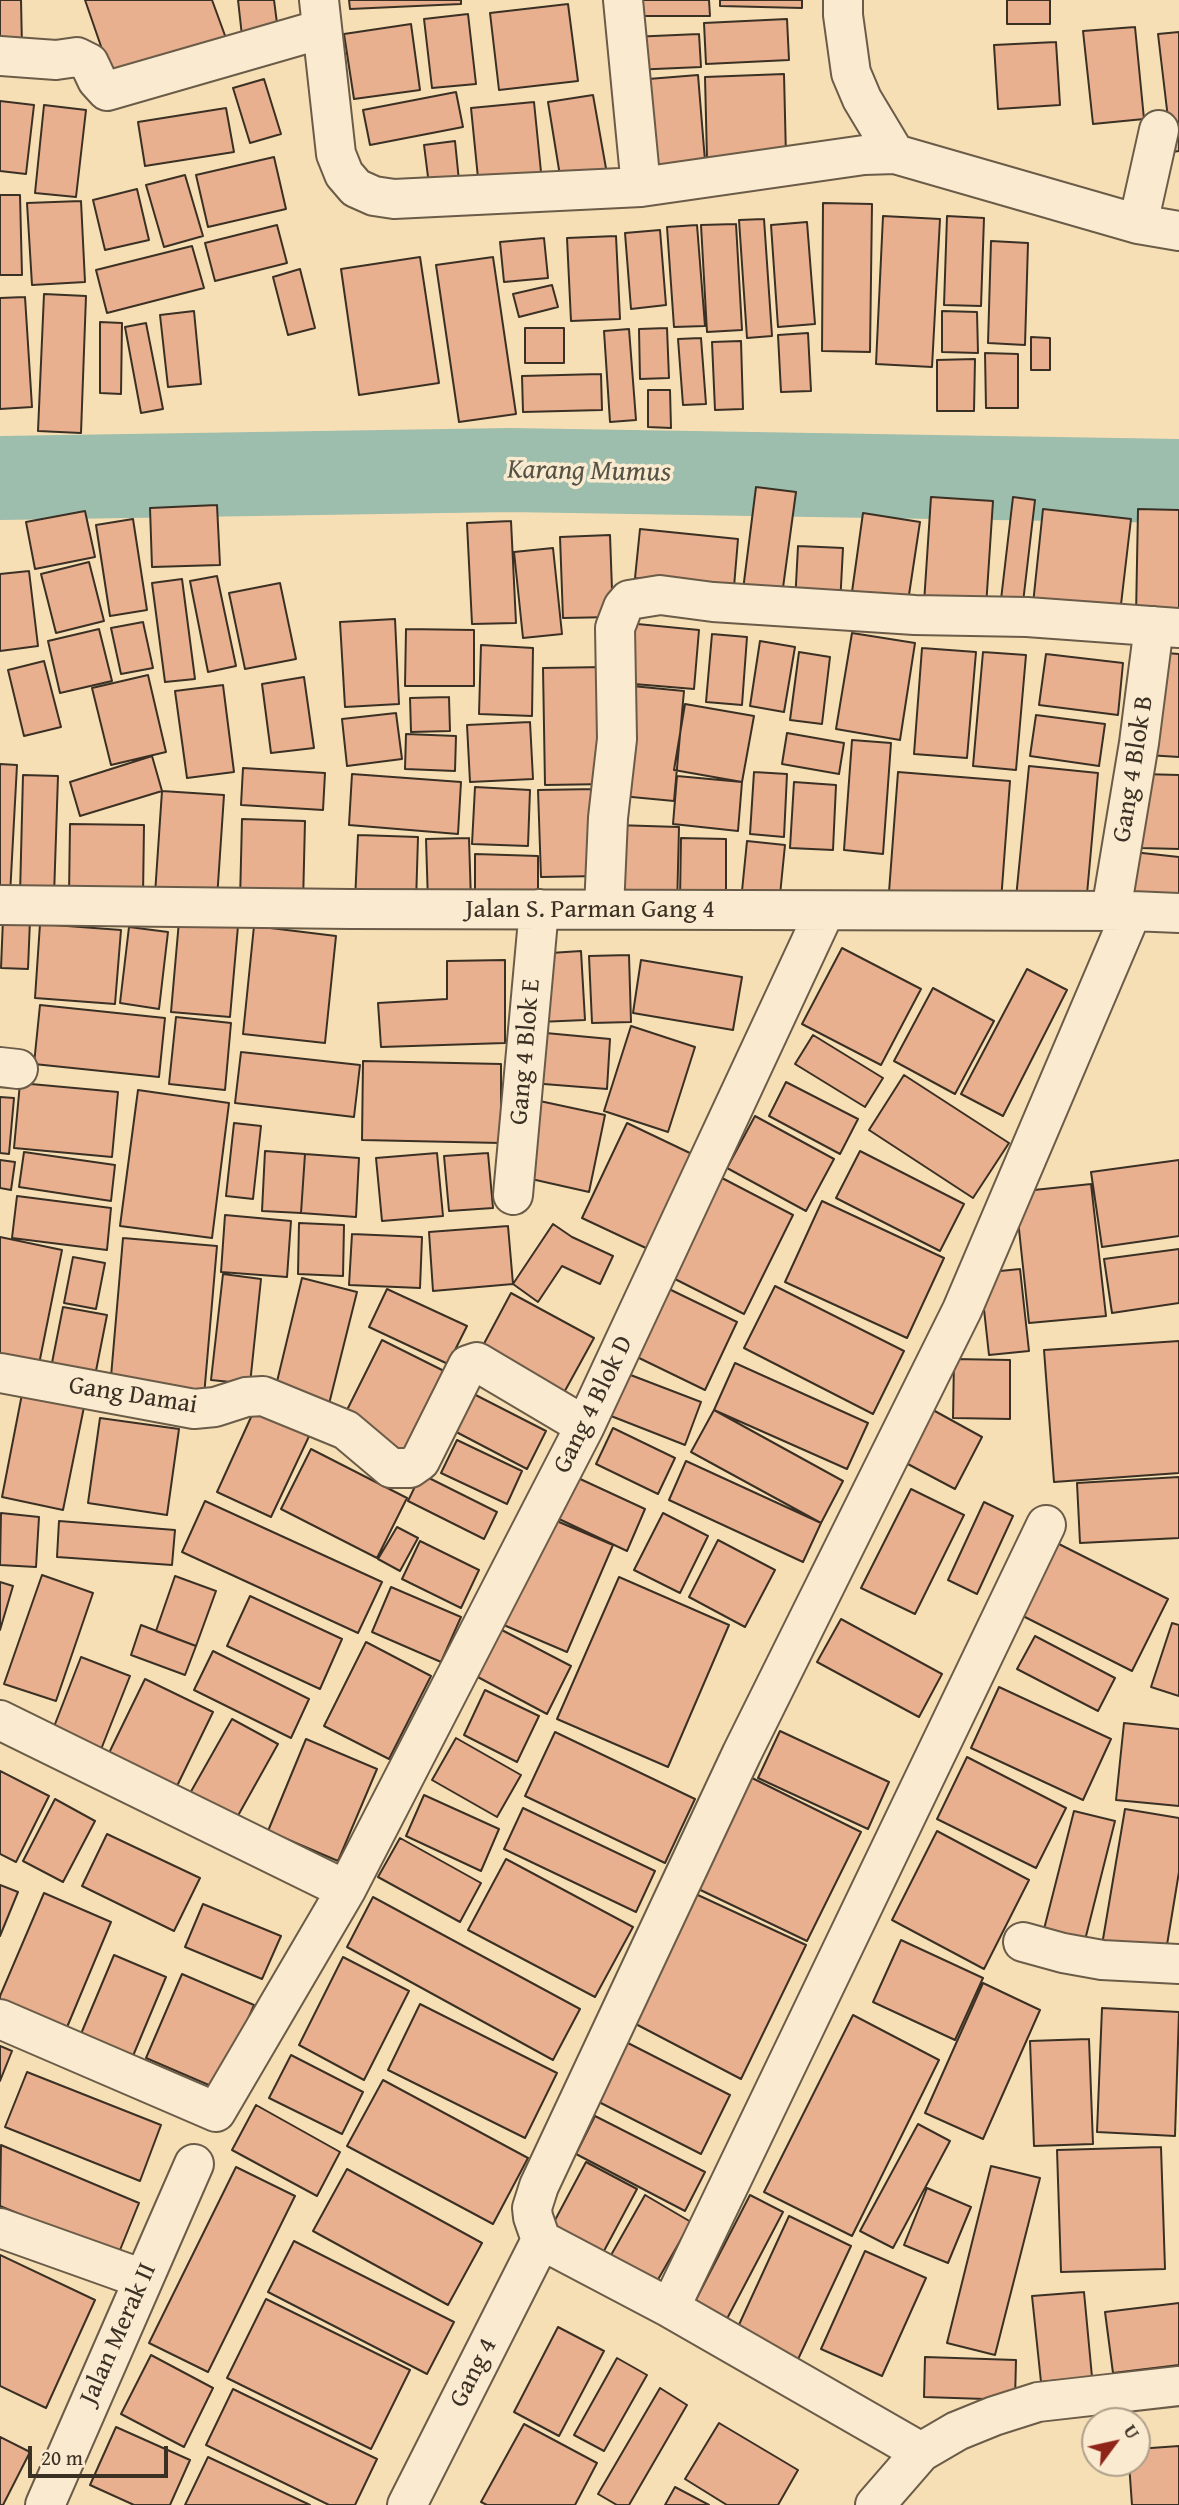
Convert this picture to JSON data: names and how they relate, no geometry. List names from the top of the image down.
{
  "streets": {
    "street": [
      "Gang 4 Blok B",
      "Jalan S. Parman Gang 4",
      "Gang 4 Blok E",
      "Gang Damai",
      "Gang 4 Blok D",
      "Jalan Merak II",
      "Gang 4"
    ]
  },
  "crossings": [
    ["Gang 4 Blok B", "Jalan S. Parman Gang 4"],
    ["Gang 4 Blok B", "Gang 4"],
    ["Jalan S. Parman Gang 4", "Gang 4 Blok E"],
    ["Jalan S. Parman Gang 4", "Gang 4 Blok D"],
    ["Gang Damai", "Gang 4 Blok D"]
  ],
  "water": ["Karang Mumus"],
  "scale_bar": "20 m",
  "north": "top right"
}
